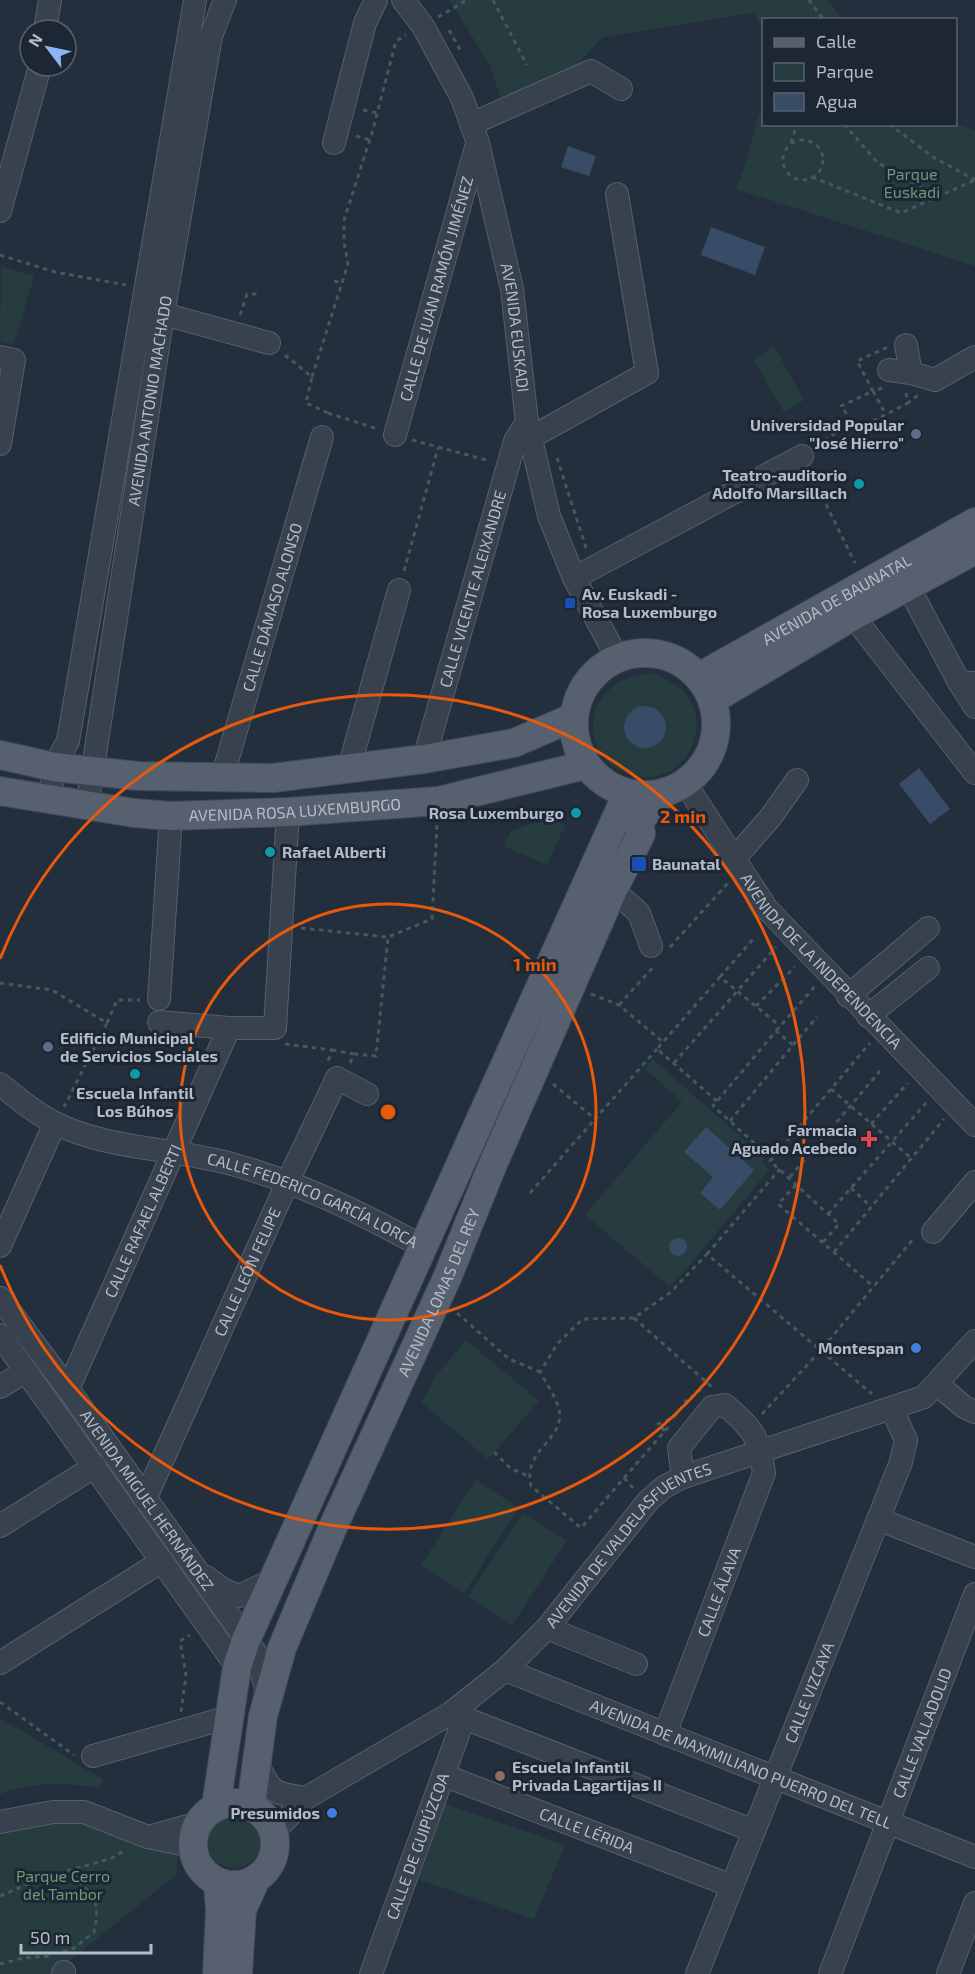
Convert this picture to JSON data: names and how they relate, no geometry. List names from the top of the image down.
{
  "streets": {
    "main road": ["AVENIDA DE BAUNATAL", "AVENIDA ROSA LUXEMBURGO", "AVENIDA LOMAS DEL REY"],
    "street": [
      "CALLE DE JUAN RAMÓN JIMÉNEZ",
      "AVENIDA EUSKADI",
      "AVENIDA ANTONIO MACHADO",
      "CALLE VICENTE ALEIXANDRE",
      "CALLE DÁMASO ALONSO",
      "AVENIDA DE LA INDEPENDENCIA",
      "CALLE FEDERICO GARCÍA LORCA",
      "CALLE RAFAEL ALBERTI",
      "CALLE LEÓN FELIPE",
      "AVENIDA MIGUEL HERNÁNDEZ",
      "AVENIDA DE VALDELASFUENTES",
      "CALLE ÁLAVA",
      "CALLE VIZCAYA",
      "CALLE VALLADOLID",
      "AVENIDA DE MAXIMILIANO PUERRO DEL TELL",
      "CALLE LÉRIDA",
      "CALLE DE GUIPÚZCOA"
    ]
  },
  "crossings": [
    ["CALLE DE JUAN RAMÓN JIMÉNEZ", "AVENIDA EUSKADI"],
    ["AVENIDA EUSKADI", "CALLE VICENTE ALEIXANDRE"],
    ["AVENIDA EUSKADI", "AVENIDA DE BAUNATAL"],
    ["AVENIDA EUSKADI", "AVENIDA ROSA LUXEMBURGO"],
    ["AVENIDA EUSKADI", "AVENIDA DE LA INDEPENDENCIA"],
    ["AVENIDA EUSKADI", "AVENIDA LOMAS DEL REY"],
    ["AVENIDA ANTONIO MACHADO", "AVENIDA ROSA LUXEMBURGO"],
    ["CALLE VICENTE ALEIXANDRE", "AVENIDA ROSA LUXEMBURGO"],
    ["AVENIDA DE BAUNATAL", "AVENIDA ROSA LUXEMBURGO"],
    ["AVENIDA DE BAUNATAL", "AVENIDA DE LA INDEPENDENCIA"],
    ["AVENIDA DE BAUNATAL", "AVENIDA LOMAS DEL REY"],
    ["CALLE DÁMASO ALONSO", "AVENIDA ROSA LUXEMBURGO"],
    ["AVENIDA ROSA LUXEMBURGO", "AVENIDA DE LA INDEPENDENCIA"],
    ["AVENIDA ROSA LUXEMBURGO", "AVENIDA LOMAS DEL REY"],
    ["AVENIDA DE LA INDEPENDENCIA", "AVENIDA LOMAS DEL REY"],
    ["CALLE FEDERICO GARCÍA LORCA", "CALLE RAFAEL ALBERTI"],
    ["CALLE FEDERICO GARCÍA LORCA", "CALLE LEÓN FELIPE"],
    ["CALLE FEDERICO GARCÍA LORCA", "AVENIDA LOMAS DEL REY"],
    ["CALLE RAFAEL ALBERTI", "AVENIDA MIGUEL HERNÁNDEZ"],
    ["CALLE LEÓN FELIPE", "AVENIDA MIGUEL HERNÁNDEZ"],
    ["AVENIDA LOMAS DEL REY", "AVENIDA MIGUEL HERNÁNDEZ"],
    ["AVENIDA DE VALDELASFUENTES", "CALLE ÁLAVA"],
    ["AVENIDA DE VALDELASFUENTES", "CALLE VIZCAYA"],
    ["AVENIDA DE VALDELASFUENTES", "AVENIDA DE MAXIMILIANO PUERRO DEL TELL"],
    ["AVENIDA DE VALDELASFUENTES", "CALLE DE GUIPÚZCOA"],
    ["CALLE ÁLAVA", "AVENIDA DE MAXIMILIANO PUERRO DEL TELL"],
    ["CALLE VIZCAYA", "AVENIDA DE MAXIMILIANO PUERRO DEL TELL"],
    ["CALLE VIZCAYA", "CALLE LÉRIDA"],
    ["CALLE VALLADOLID", "AVENIDA DE MAXIMILIANO PUERRO DEL TELL"],
    ["CALLE LÉRIDA", "CALLE DE GUIPÚZCOA"]
  ],
  "parks": ["Parque Euskadi", "Parque Cerro del Tambor"],
  "places": {
    "other": [
      "Universidad Popular \"José Hierro\"",
      "Teatro-auditorio Adolfo Marsillach",
      "Rosa Luxemburgo",
      "Rafael Alberti",
      "Edificio Municipal de Servicios Sociales",
      "Escuela Infantil Los Búhos",
      "Montespan",
      "Escuela Infantil Privada Lagartijas II",
      "Presumidos"
    ],
    "transit": ["Av. Euskadi - Rosa Luxemburgo", "Baunatal"],
    "health": ["Farmacia Aguado Acebedo"]
  },
  "legend": ["Calle", "Parque", "Agua"],
  "scale_bar": "50 m",
  "north": "top left",
  "rings": ["2 min", "1 min"]
}
